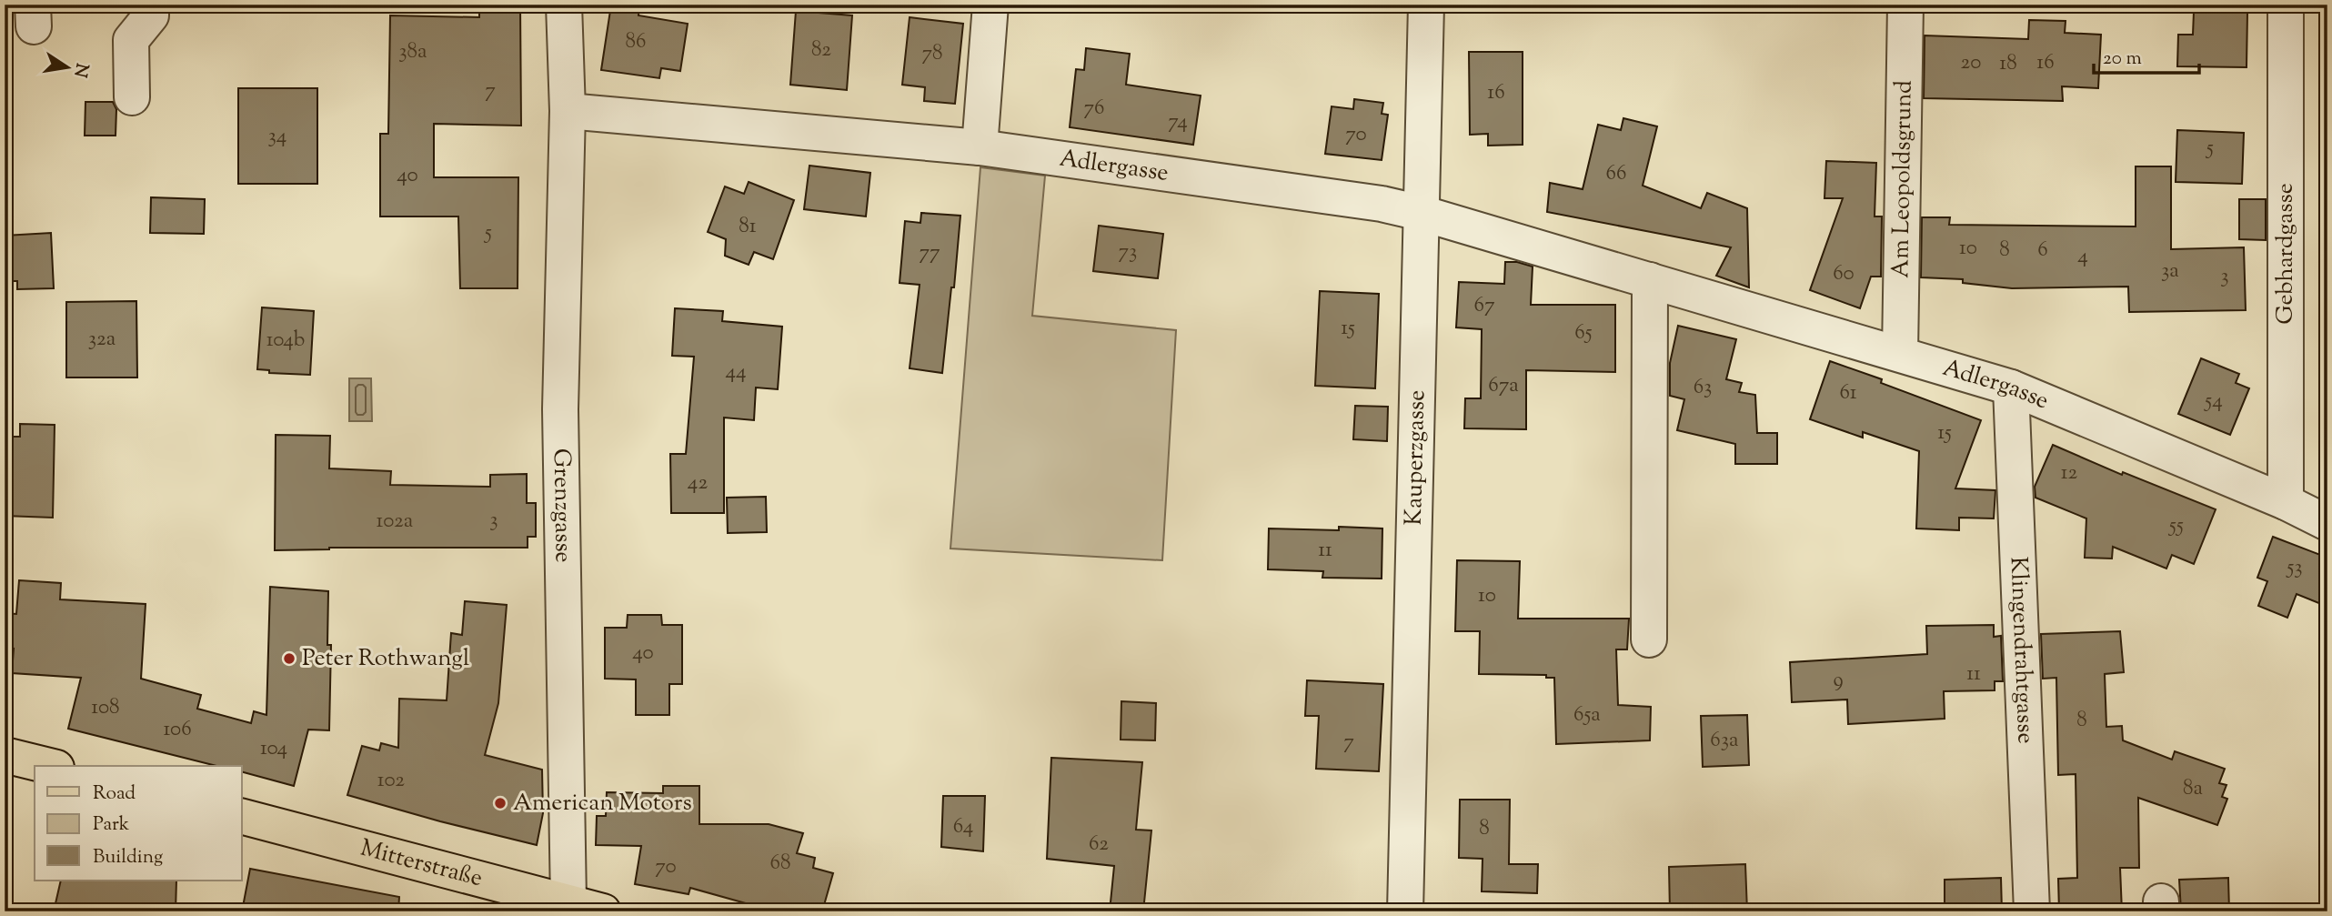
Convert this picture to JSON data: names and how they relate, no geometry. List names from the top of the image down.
{
  "streets": {
    "main road": ["Mitterstraße"],
    "street": [
      "Adlergasse",
      "Am Leopoldsgrund",
      "Gebhardgasse",
      "Kauperzgasse",
      "Grenzgasse",
      "Klingendrahtgasse"
    ]
  },
  "crossings": [
    ["Adlergasse", "Am Leopoldsgrund"],
    ["Adlergasse", "Gebhardgasse"],
    ["Adlergasse", "Kauperzgasse"],
    ["Adlergasse", "Grenzgasse"],
    ["Adlergasse", "Klingendrahtgasse"],
    ["Grenzgasse", "Mitterstraße"]
  ],
  "places": ["Peter Rothwangl", "American Motors"],
  "house_numbers": [
    "86",
    "82",
    "38a",
    "78",
    "20",
    "16",
    "18",
    "7",
    "16",
    "76",
    "74",
    "70",
    "34",
    "5",
    "66",
    "40",
    "81",
    "5",
    "10",
    "8",
    "6",
    "73",
    "77",
    "4",
    "3a",
    "60",
    "3",
    "67",
    "15",
    "65",
    "32a",
    "104b",
    "44",
    "67a",
    "63",
    "61",
    "54",
    "15",
    "12",
    "42",
    "3",
    "102a",
    "55",
    "11",
    "53",
    "10",
    "40",
    "11",
    "9",
    "108",
    "65a",
    "8",
    "106",
    "63a",
    "7",
    "104",
    "102",
    "8a",
    "64",
    "8",
    "62",
    "68",
    "70"
  ],
  "legend": ["Road", "Park", "Building"],
  "scale_bar": "20 m",
  "north": "right"
}
